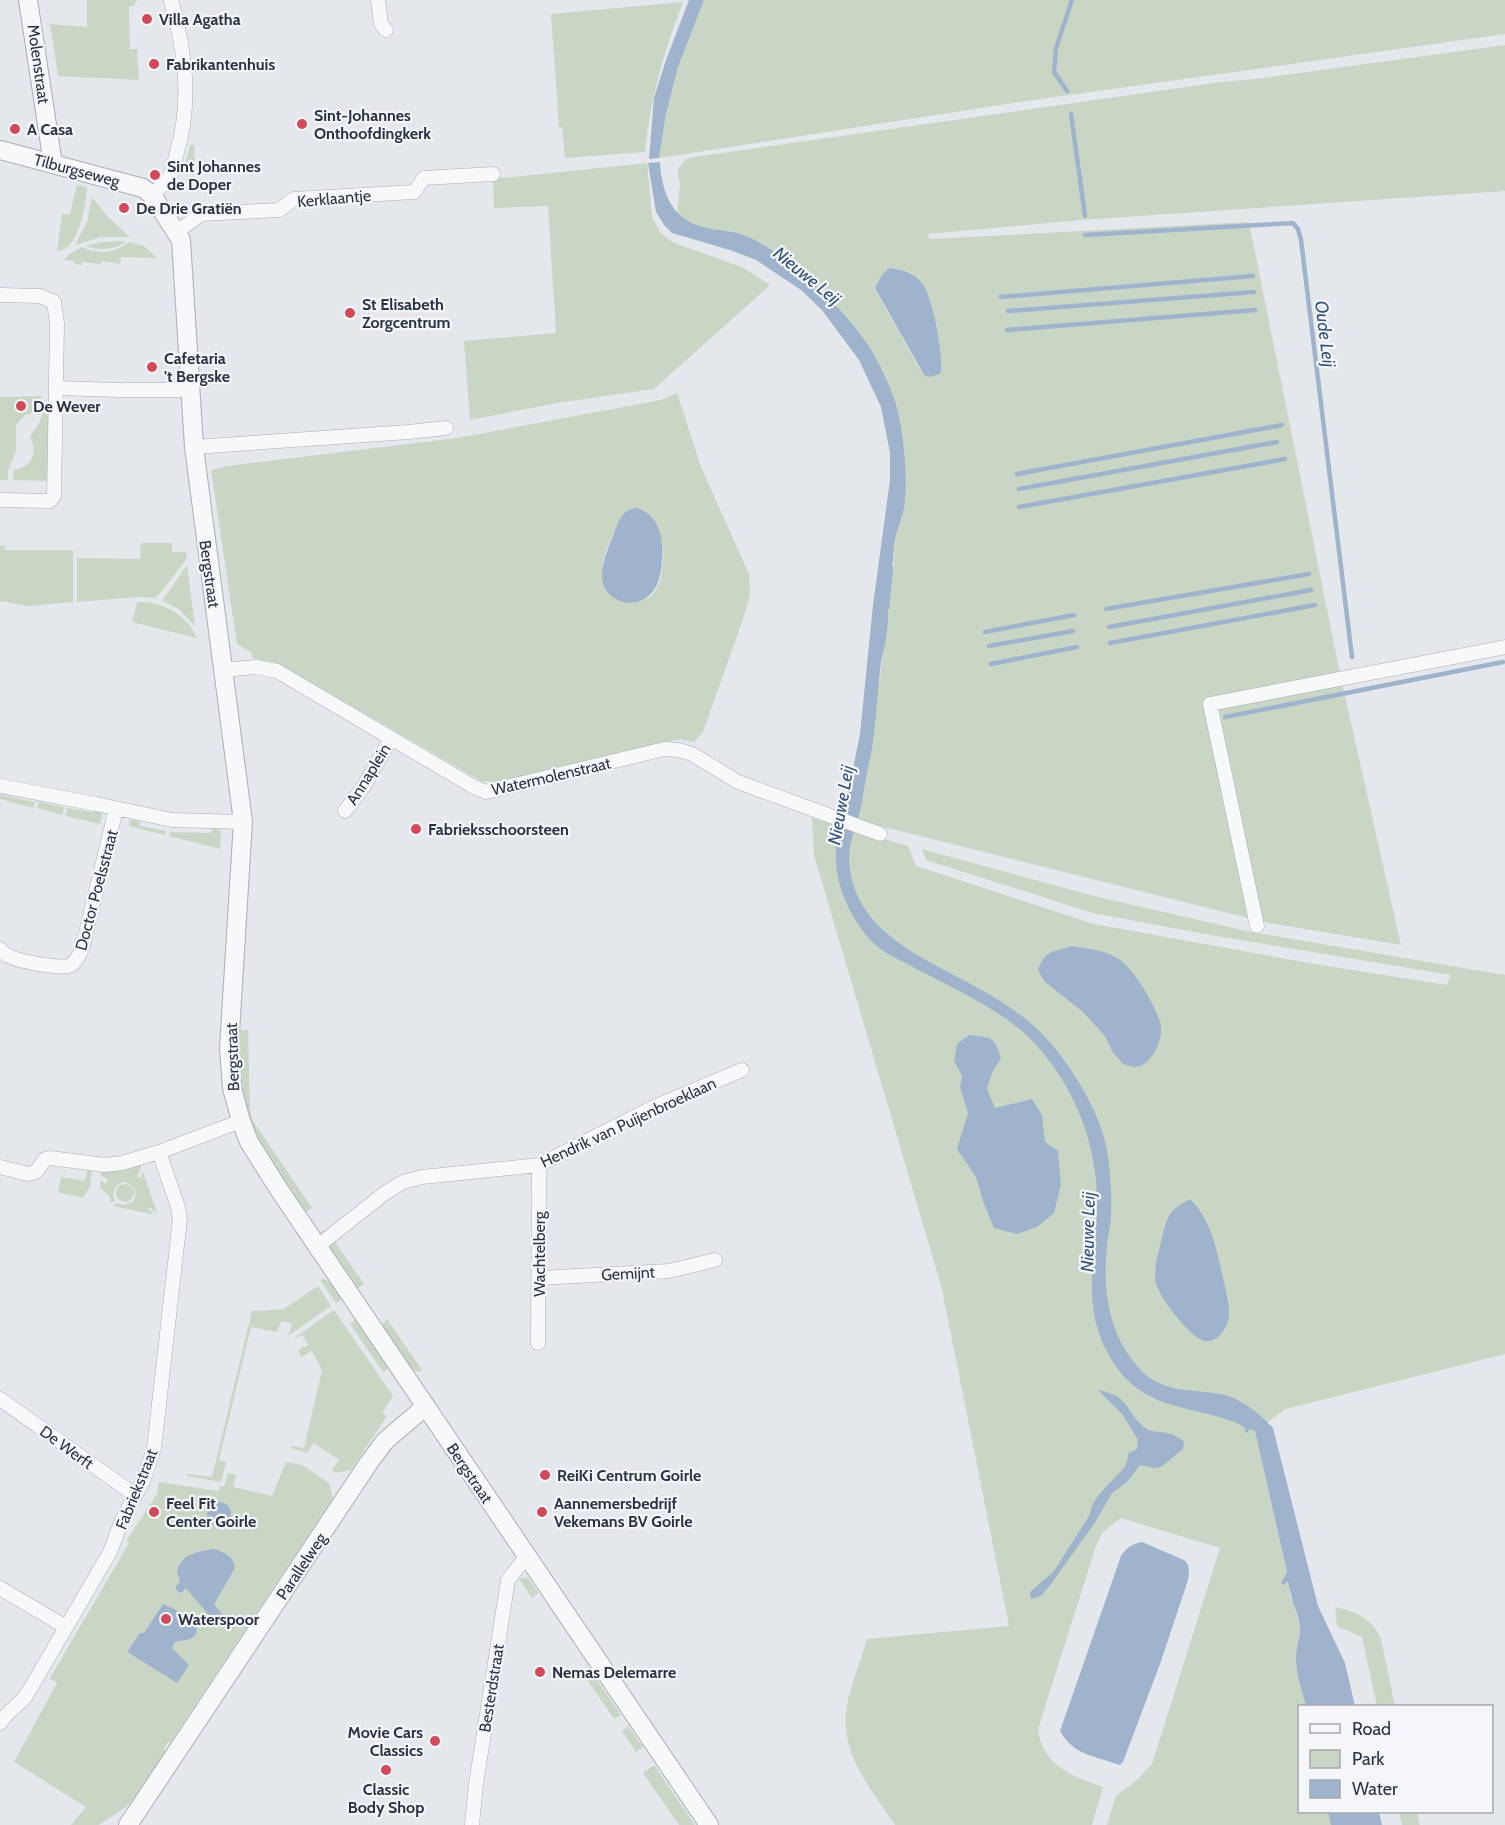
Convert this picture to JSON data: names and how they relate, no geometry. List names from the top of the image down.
{
  "streets": {
    "street": [
      "Molenstraat",
      "Tilburgseweg",
      "Kerklaantje",
      "Bergstraat",
      "Annaplein",
      "Watermolenstraat",
      "Doctor Poelsstraat",
      "Hendrik van Puijenbroeklaan",
      "Wachtelberg",
      "Gemijnt",
      "De Werft",
      "Fabriekstraat",
      "Parallelweg",
      "Besterdstraat"
    ]
  },
  "crossings": [
    ["Molenstraat", "Tilburgseweg"],
    ["Tilburgseweg", "Bergstraat"],
    ["Kerklaantje", "Bergstraat"],
    ["Bergstraat", "Watermolenstraat"],
    ["Bergstraat", "Hendrik van Puijenbroeklaan"],
    ["Bergstraat", "Parallelweg"],
    ["Bergstraat", "Besterdstraat"],
    ["Annaplein", "Watermolenstraat"],
    ["Hendrik van Puijenbroeklaan", "Wachtelberg"],
    ["Wachtelberg", "Gemijnt"],
    ["De Werft", "Fabriekstraat"]
  ],
  "water": ["Nieuwe Leij", "Oude Leij"],
  "places": [
    "Villa Agatha",
    "Fabrikantenhuis",
    "Sint-Johannes Onthoofdingkerk",
    "A Casa",
    "Sint Johannes de Doper",
    "De Drie Gratiën",
    "St Elisabeth Zorgcentrum",
    "Cafetaria 't Bergske",
    "De Wever",
    "Fabrieksschoorsteen",
    "ReiKi Centrum Goirle",
    "Feel Fit Center Goirle",
    "Aannemersbedrijf Vekemans BV Goirle",
    "Waterspoor",
    "Nemas Delemarre",
    "Movie Cars Classics",
    "Classic Body Shop"
  ],
  "legend": ["Road", "Park", "Water"]
}
